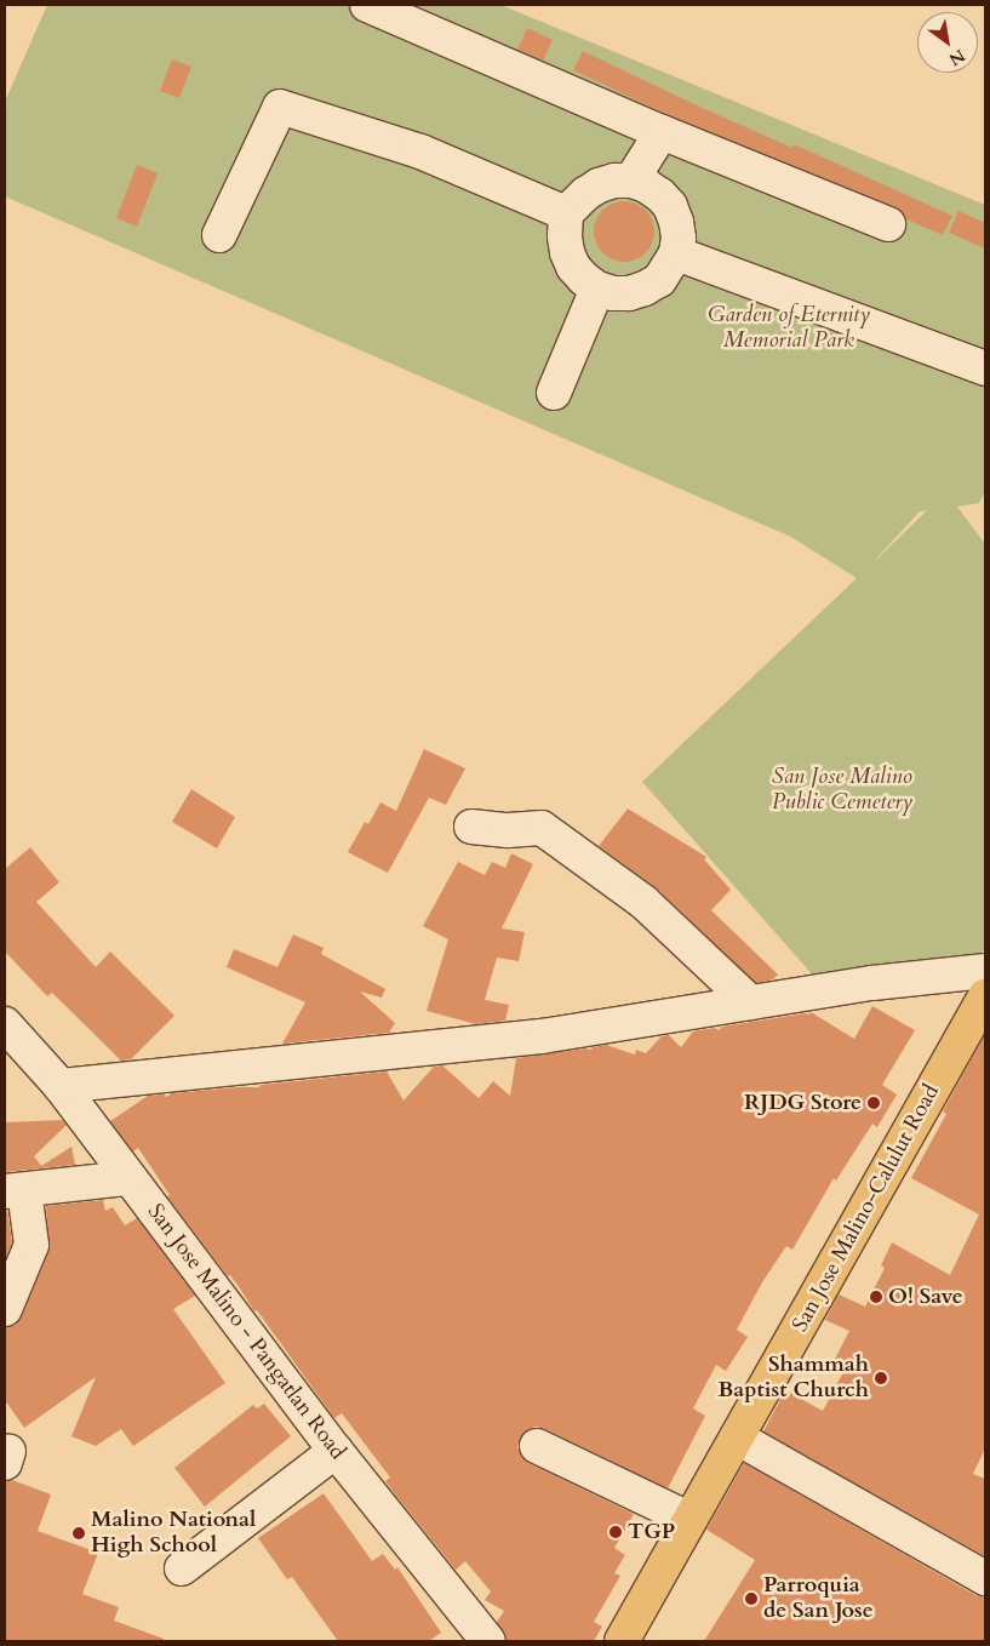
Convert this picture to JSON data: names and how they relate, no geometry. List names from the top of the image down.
{
  "streets": {
    "main road": ["San Jose Malino-Calulut Road"],
    "street": ["San Jose Malino - Pangatlan Road"]
  },
  "parks": ["Garden of Eternity Memorial Park", "San Jose Malino Public Cemetery"],
  "places": [
    "RJDG Store",
    "O! Save",
    "Shammah Baptist Church",
    "TGP",
    "Malino National High School",
    "Parroquia de San Jose"
  ],
  "north": "bottom right"
}
